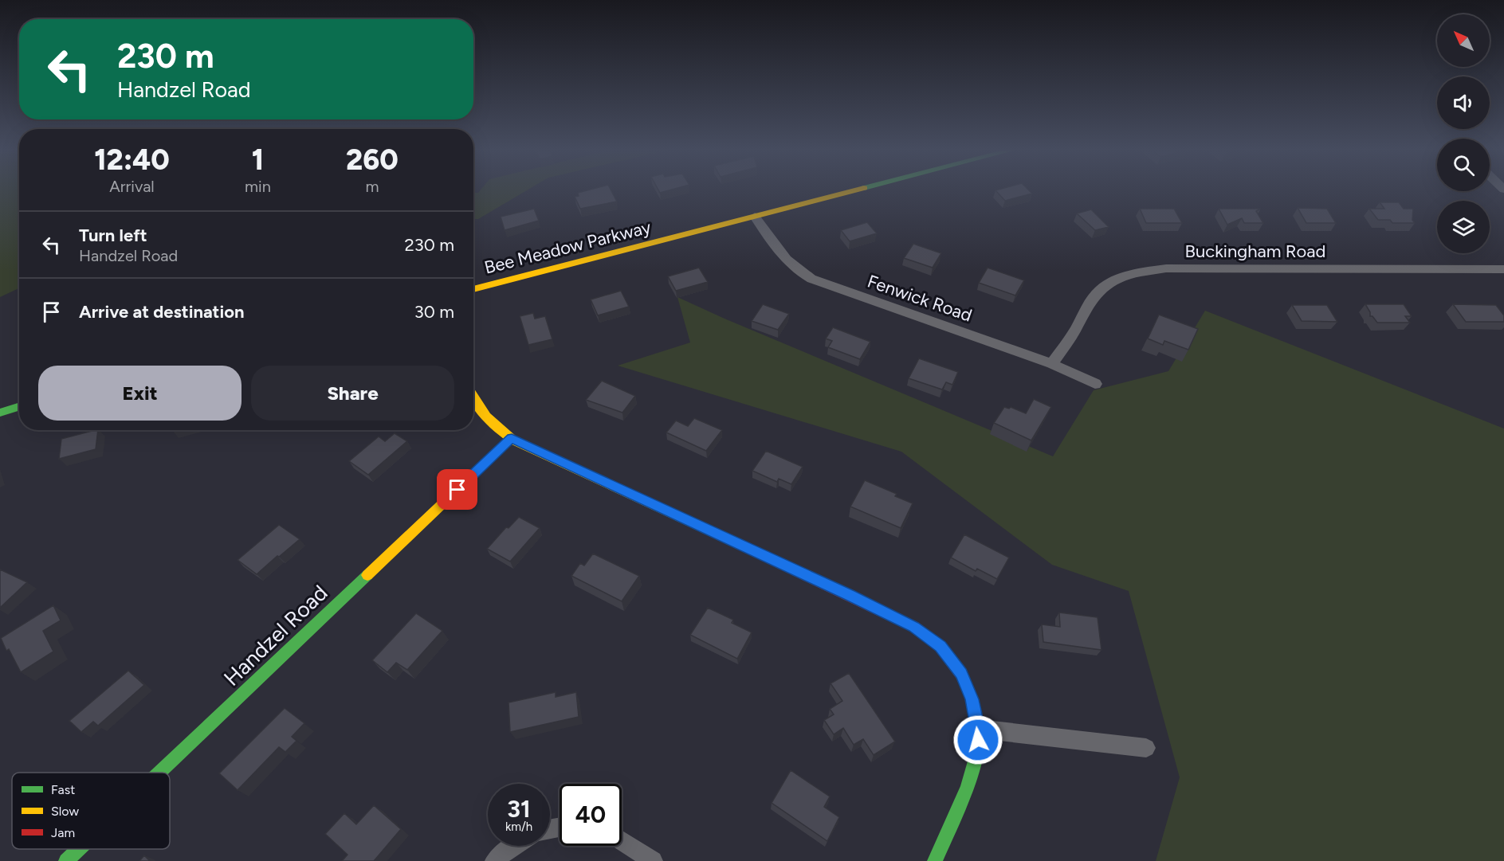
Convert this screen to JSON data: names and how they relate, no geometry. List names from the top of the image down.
{
  "streets": {
    "street": [
      "Bee Meadow Parkway",
      "Buckingham Road",
      "Fenwick Road",
      "Handzel Road"
    ]
  },
  "crossings": [
    ["Bee Meadow Parkway", "Fenwick Road"],
    ["Buckingham Road", "Fenwick Road"]
  ],
  "legend": ["Fast", "Slow", "Jam"],
  "north": "top left",
  "page": {
    "turn": ["230 m", "Handzel Road"],
    "eta": [
      "12:40",
      "Arrival",
      "1",
      "min",
      "260",
      "m"
    ],
    "list": [
      {
        "name": "Turn left",
        "note": "Handzel Road",
        "value": "230 m"
      },
      {
        "name": "Arrive at destination",
        "value": "30 m"
      }
    ],
    "buttons": ["Exit", "Share"],
    "speed": "31 km/h",
    "limit": "40"
  }
}
